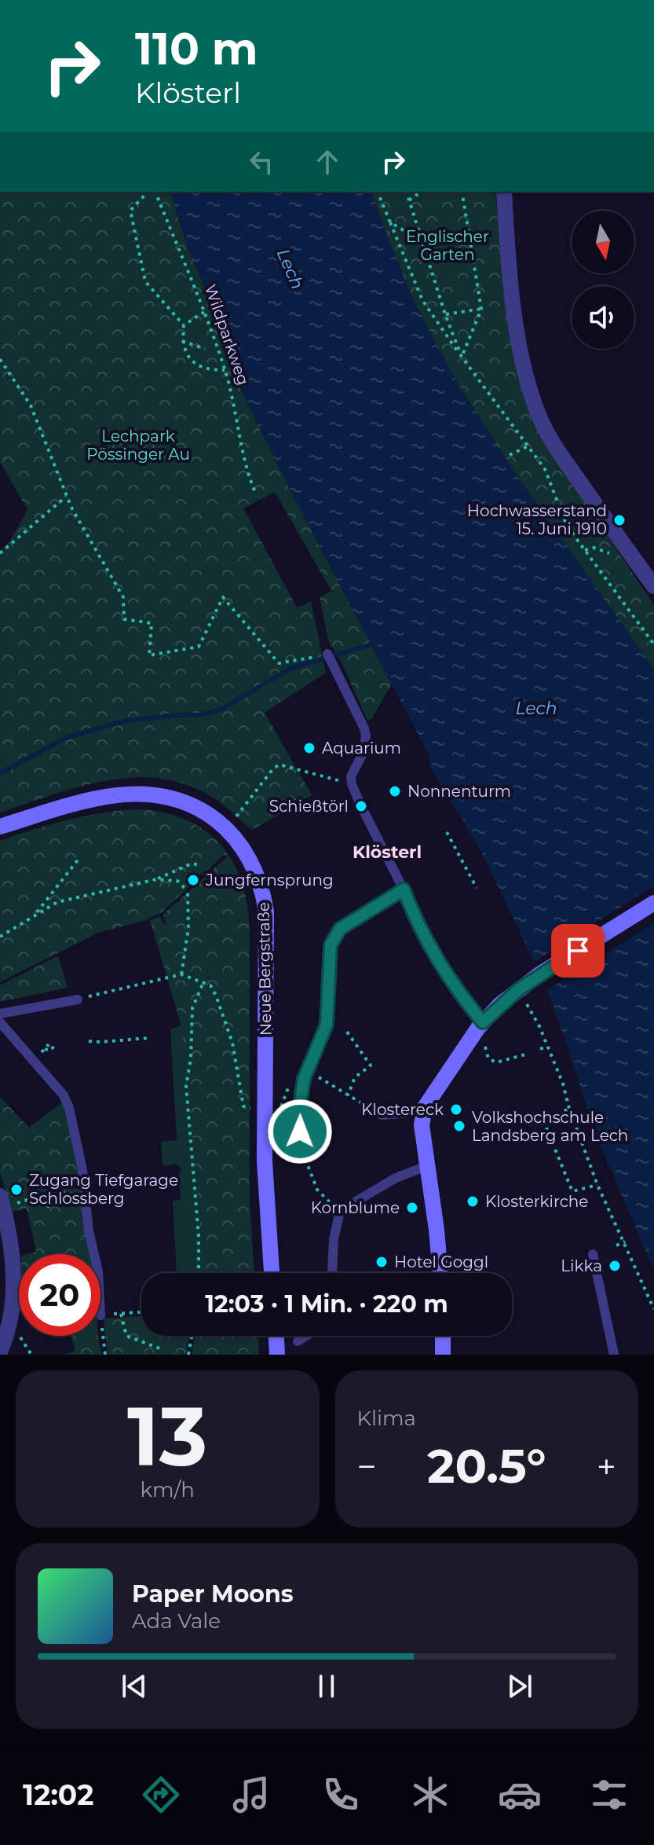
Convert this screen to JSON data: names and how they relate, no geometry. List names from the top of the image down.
{
  "streets": {
    "main road": ["Neue Bergstraße"],
    "path": ["Wildparkweg"]
  },
  "districts": ["Klösterl"],
  "water": ["Lech"],
  "parks": ["Englischer Garten", "Lechpark Pössinger Au"],
  "places": [
    "Hochwasserstand 15. Juni 1910",
    "Aquarium",
    "Nonnenturm",
    "Schießtörl",
    "Jungfernsprung",
    "Klostereck",
    "Volkshochschule Landsberg am Lech",
    "Zugang Tiefgarage Schlossberg",
    "Klosterkirche",
    "Kornblume",
    "Hotel Goggl",
    "Likka"
  ],
  "north": "bottom",
  "page": {
    "turn": ["110 m", "Klösterl"],
    "limit": "20",
    "trip": "12:03 · 1 Min. · 220 m",
    "tile": [
      ["13", "km/h"],
      "Klima"
    ],
    "heat": ["−", "20.5°", "+"],
    "song": ["Paper Moons", "Ada Vale"],
    "tabs": "12:02"
  }
}
